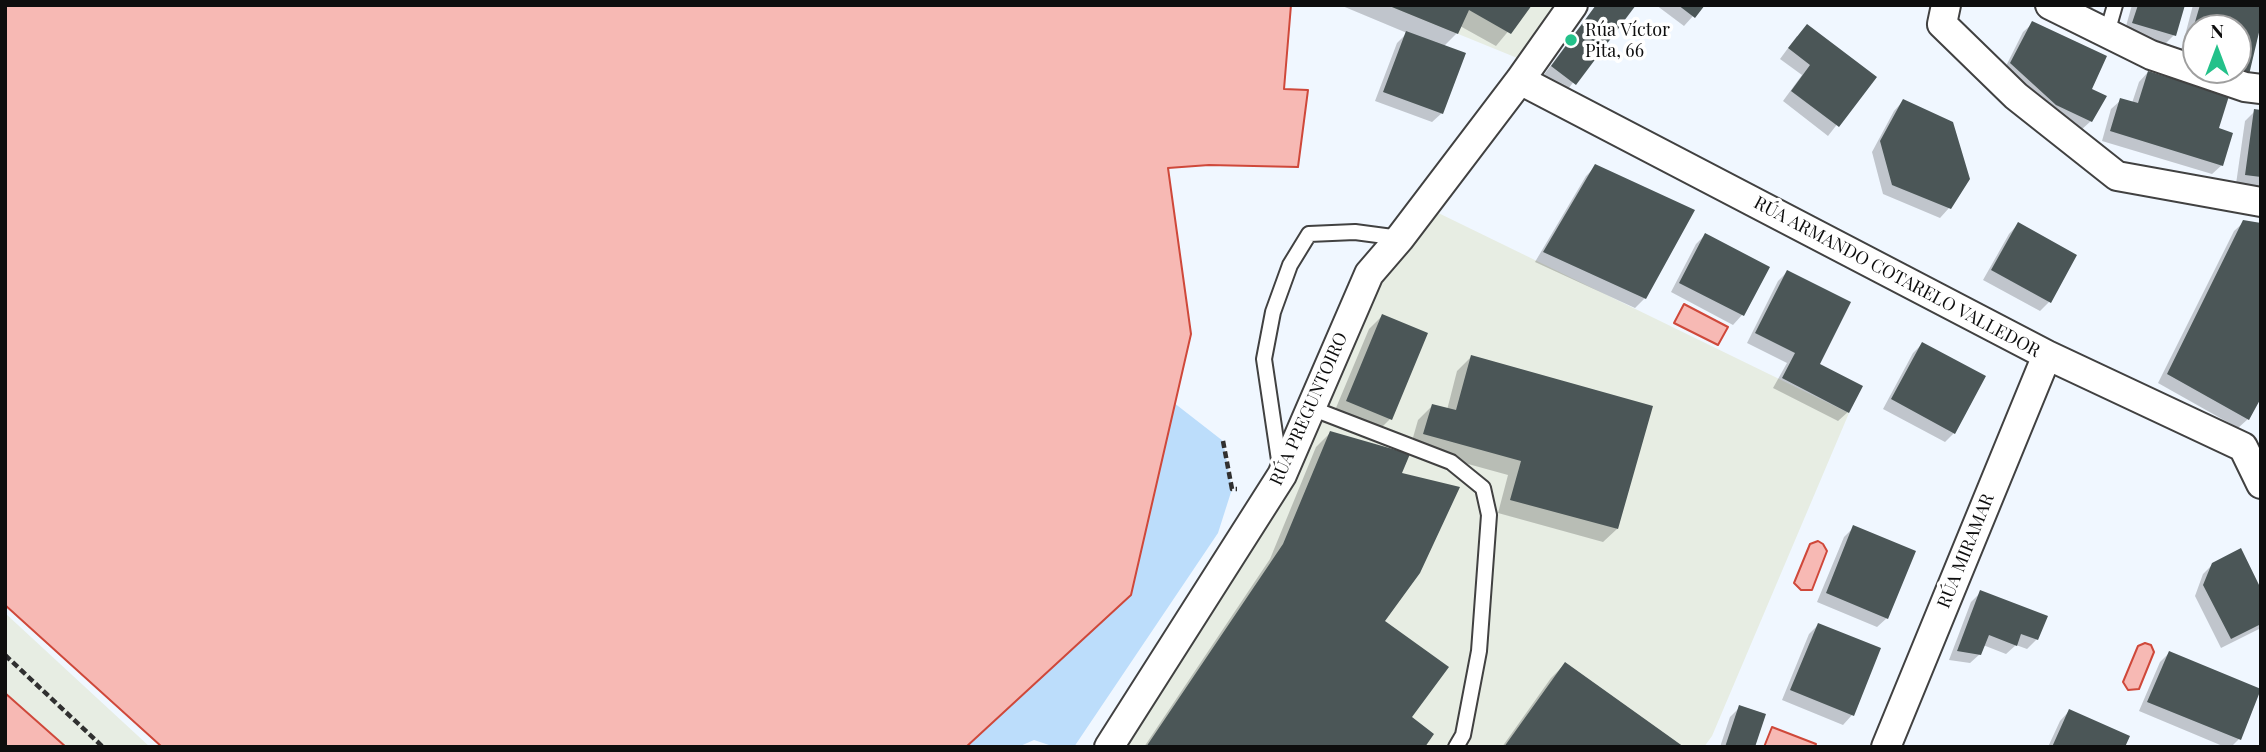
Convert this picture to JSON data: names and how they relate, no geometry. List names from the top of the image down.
{
  "streets": {
    "street": ["RÚA ARMANDO COTARELO VALLEDOR", "RÚA PREGUNTOIRO", "RÚA MIRAMAR"]
  },
  "crossings": [
    ["RÚA ARMANDO COTARELO VALLEDOR", "RÚA PREGUNTOIRO"],
    ["RÚA ARMANDO COTARELO VALLEDOR", "RÚA MIRAMAR"]
  ],
  "places": ["Rúa Víctor Pita, 66"],
  "north": "top"
}
